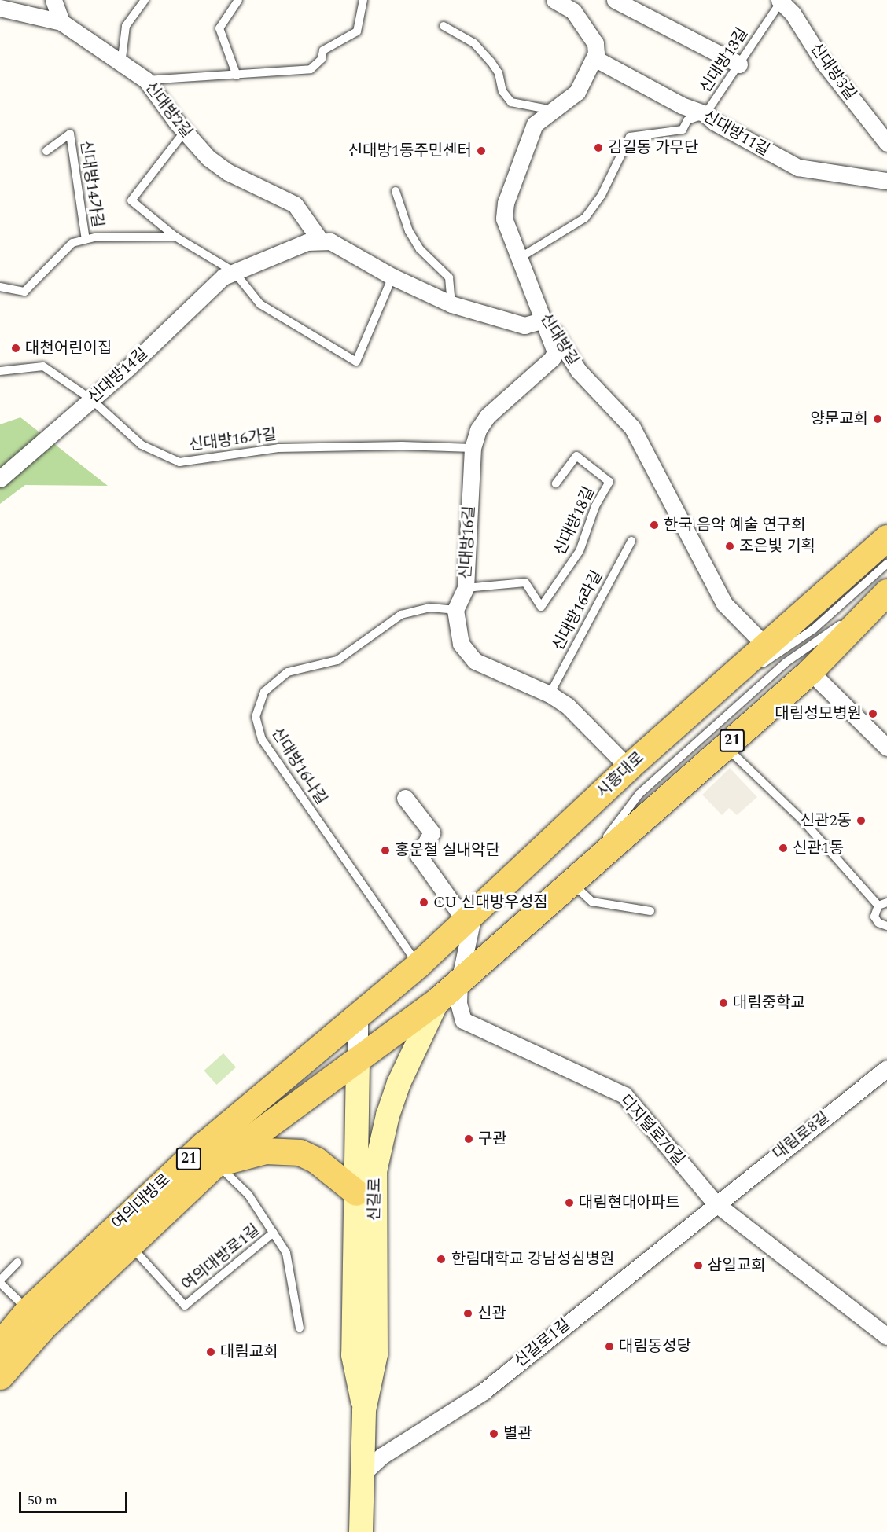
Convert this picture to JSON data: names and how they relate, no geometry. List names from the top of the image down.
{
  "streets": {
    "main road": [
      "21",
      "시흥대로",
      "신길로",
      "여의대방로"
    ],
    "street": [
      "신대방3길",
      "신대방2길",
      "신대방11길",
      "신대방길",
      "신대방14길",
      "신대방16길",
      "디지털로70길",
      "대림로8길",
      "신길로1길"
    ],
    "lane": [
      "신대방13길",
      "신대방14가길",
      "신대방16가길",
      "신대방18길",
      "신대방16라길",
      "신대방16나길",
      "여의대방로1길"
    ]
  },
  "crossings": [
    ["신대방13길", "신대방3길"],
    ["신대방13길", "신대방11길"],
    ["신대방13길", "신대방길"],
    ["신대방2길", "신대방14길"],
    ["신대방11길", "신대방길"],
    ["신대방길", "신대방16길"],
    ["신대방길", "시흥대로"],
    ["신대방14길", "신대방16가길"],
    ["신대방16가길", "신대방16길"],
    ["신대방18길", "신대방16길"],
    ["신대방16길", "신대방16나길"],
    ["21", "디지털로70길"],
    ["21", "신길로"],
    ["21", "여의대방로"],
    ["신대방16나길", "시흥대로"],
    ["시흥대로", "디지털로70길"],
    ["시흥대로", "신길로"],
    ["시흥대로", "여의대방로"],
    ["디지털로70길", "대림로8길"],
    ["디지털로70길", "신길로1길"],
    ["대림로8길", "신길로1길"],
    ["신길로", "여의대방로"],
    ["신길로", "신길로1길"],
    ["여의대방로", "여의대방로1길"]
  ],
  "places": [
    "김길동 가무단",
    "신대방1동주민센터",
    "대천어린이집",
    "양문교회",
    "한국 음악 예술 연구회",
    "조은빛 기획",
    "대림성모병원",
    "신관2동",
    "신관1동",
    "홍운철 실내악단",
    "CU 신대방우성점",
    "대림중학교",
    "구관",
    "대림현대아파트",
    "한림대학교 강남성심병원",
    "삼일교회",
    "신관",
    "대림동성당",
    "대림교회",
    "별관"
  ],
  "scale_bar": "50 m"
}
